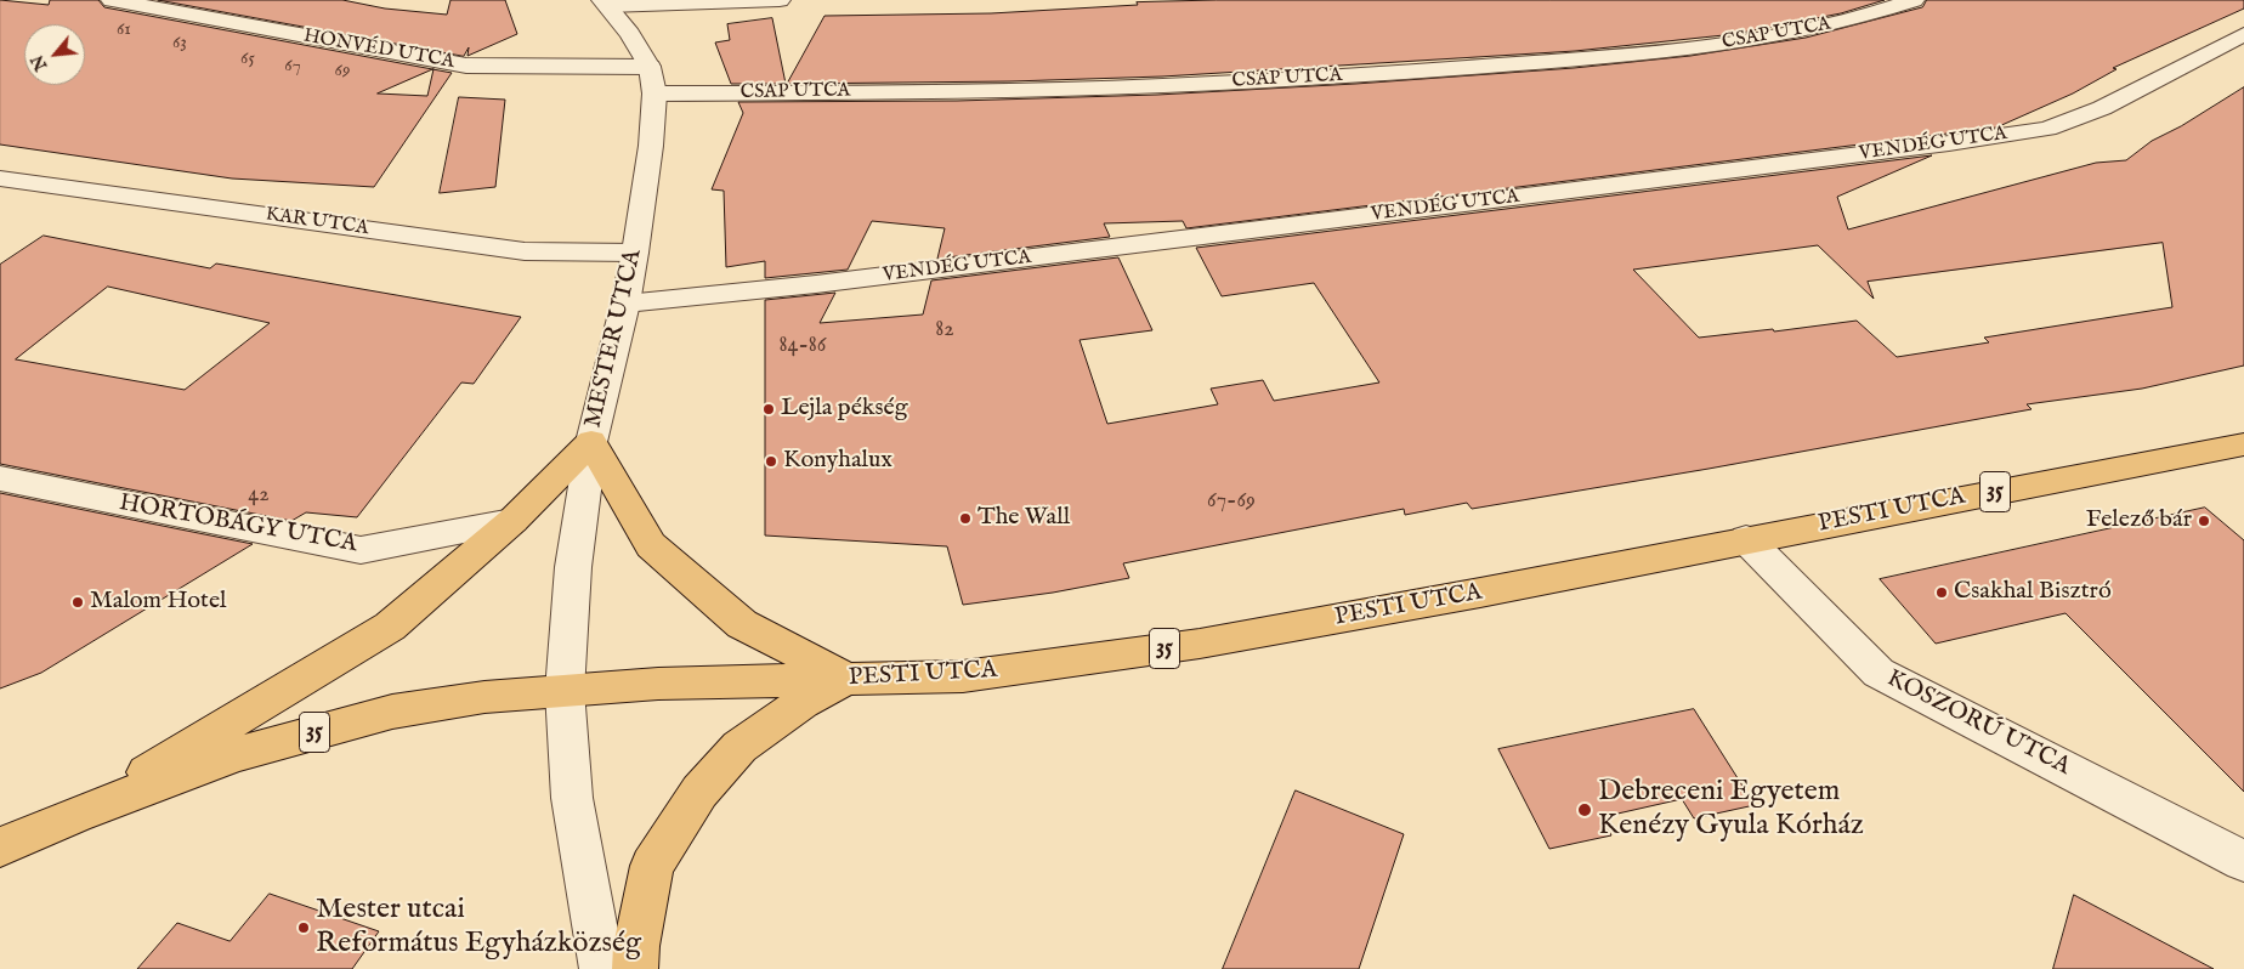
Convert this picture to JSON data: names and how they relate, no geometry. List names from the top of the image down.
{
  "streets": {
    "main road": ["35", "PESTI UTCA"],
    "street": [
      "CSAP UTCA",
      "HONVÉD UTCA",
      "VENDÉG UTCA",
      "KAR UTCA",
      "MESTER UTCA",
      "HORTOBÁGY UTCA",
      "KOSZORÚ UTCA"
    ]
  },
  "crossings": [
    ["CSAP UTCA", "MESTER UTCA"],
    ["HONVÉD UTCA", "MESTER UTCA"],
    ["VENDÉG UTCA", "MESTER UTCA"],
    ["KAR UTCA", "MESTER UTCA"],
    ["MESTER UTCA", "35"],
    ["MESTER UTCA", "PESTI UTCA"],
    ["35", "PESTI UTCA"],
    ["PESTI UTCA", "KOSZORÚ UTCA"]
  ],
  "places": [
    "Lejla pékség",
    "Konyhalux",
    "The Wall",
    "Felező bár",
    "Csakhal Bisztró",
    "Malom Hotel",
    "Debreceni Egyetem Kenézy Gyula Kórház",
    "Mester utcai Református Egyházközség"
  ],
  "house_numbers": [
    "61",
    "63",
    "65",
    "67",
    "69",
    "82",
    "84-86",
    "42",
    "67-69"
  ],
  "north": "bottom left"
}
